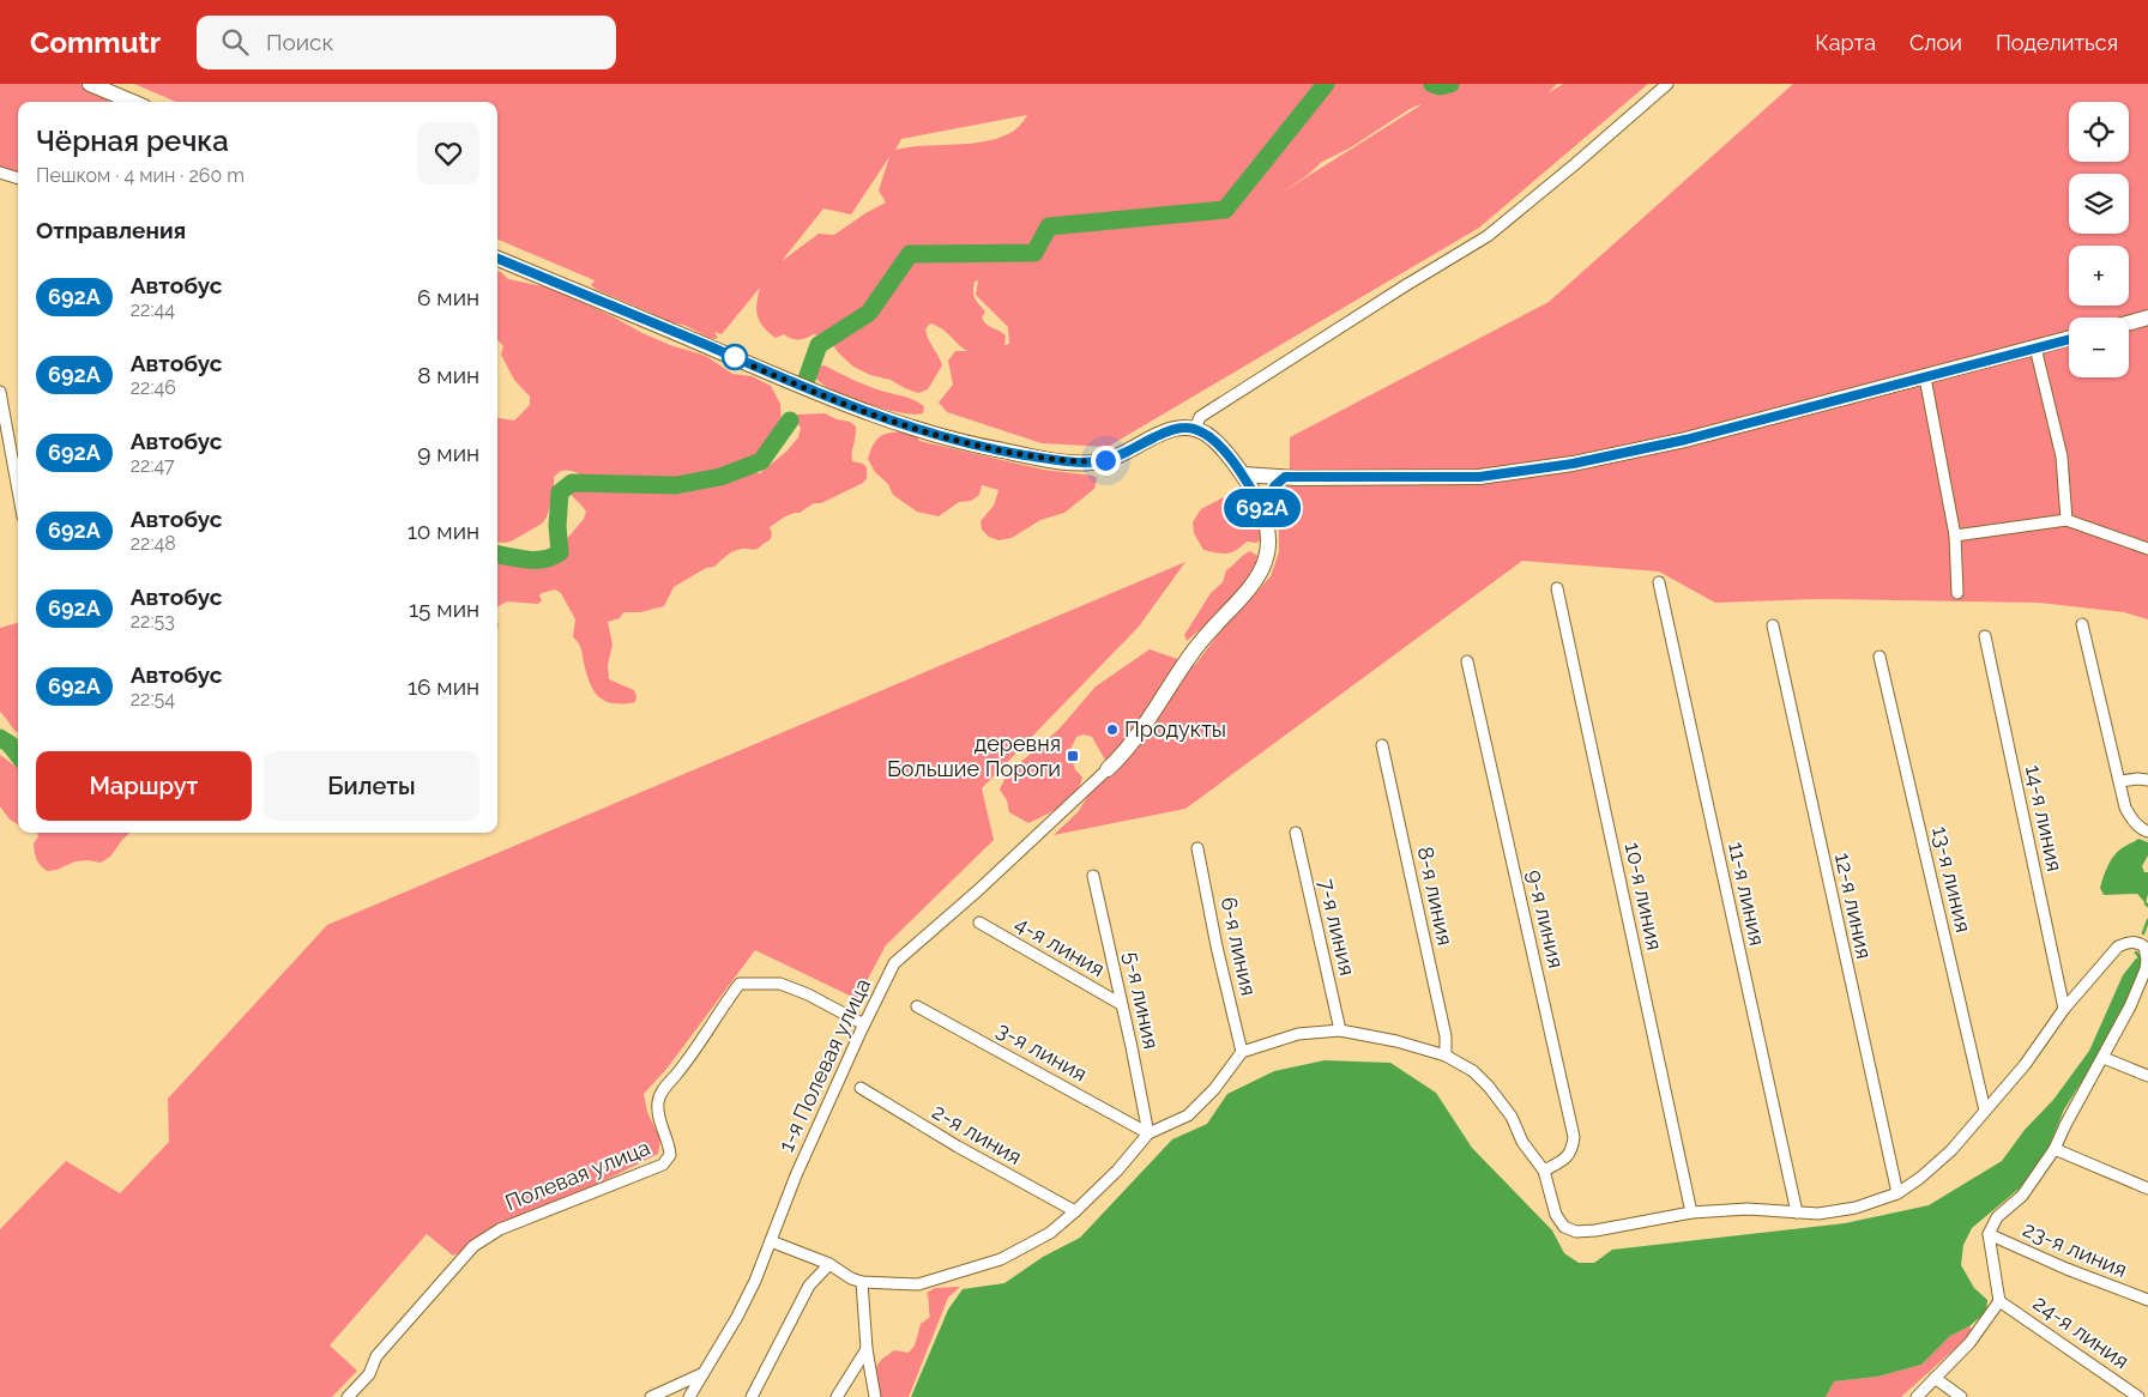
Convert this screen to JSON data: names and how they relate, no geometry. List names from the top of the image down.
{
  "streets": {
    "street": [
      "14-я линия",
      "13-я линия",
      "11-я линия",
      "8-я линия",
      "10-я линия",
      "12-я линия",
      "9-я линия",
      "7-я линия",
      "4-я линия",
      "6-я линия",
      "5-я линия",
      "3-я линия",
      "1-я Полевая улица",
      "2-я линия",
      "Полевая улица",
      "23-я линия",
      "24-я линия"
    ]
  },
  "crossings": [
    ["4-я линия", "5-я линия"],
    ["5-я линия", "3-я линия"],
    ["1-я Полевая улица", "Полевая улица"]
  ],
  "places": {
    "other": ["Продукты"],
    "transit": ["деревня Большие Пороги"]
  },
  "lines": ["bus line 692А"],
  "page": {
    "header": "Commutr",
    "search": "Поиск",
    "nav": ["Карта", "Слои", "Поделиться"],
    "on_map": "692А",
    "map_buttons": ["+", "−"],
    "heading": [
      ["Чёрная речка", "Пешком · 4 мин · 260 m"],
      "Отправления"
    ],
    "list": [
      {
        "mark": "692А",
        "name": "Автобус",
        "note": "22:44",
        "value": "6 мин"
      },
      {
        "mark": "692А",
        "name": "Автобус",
        "note": "22:46",
        "value": "8 мин"
      },
      {
        "mark": "692А",
        "name": "Автобус",
        "note": "22:47",
        "value": "9 мин"
      },
      {
        "mark": "692А",
        "name": "Автобус",
        "note": "22:48",
        "value": "10 мин"
      },
      {
        "mark": "692А",
        "name": "Автобус",
        "note": "22:53",
        "value": "15 мин"
      },
      {
        "mark": "692А",
        "name": "Автобус",
        "note": "22:54",
        "value": "16 мин"
      }
    ],
    "buttons": ["Маршрут", "Билеты"]
  }
}
